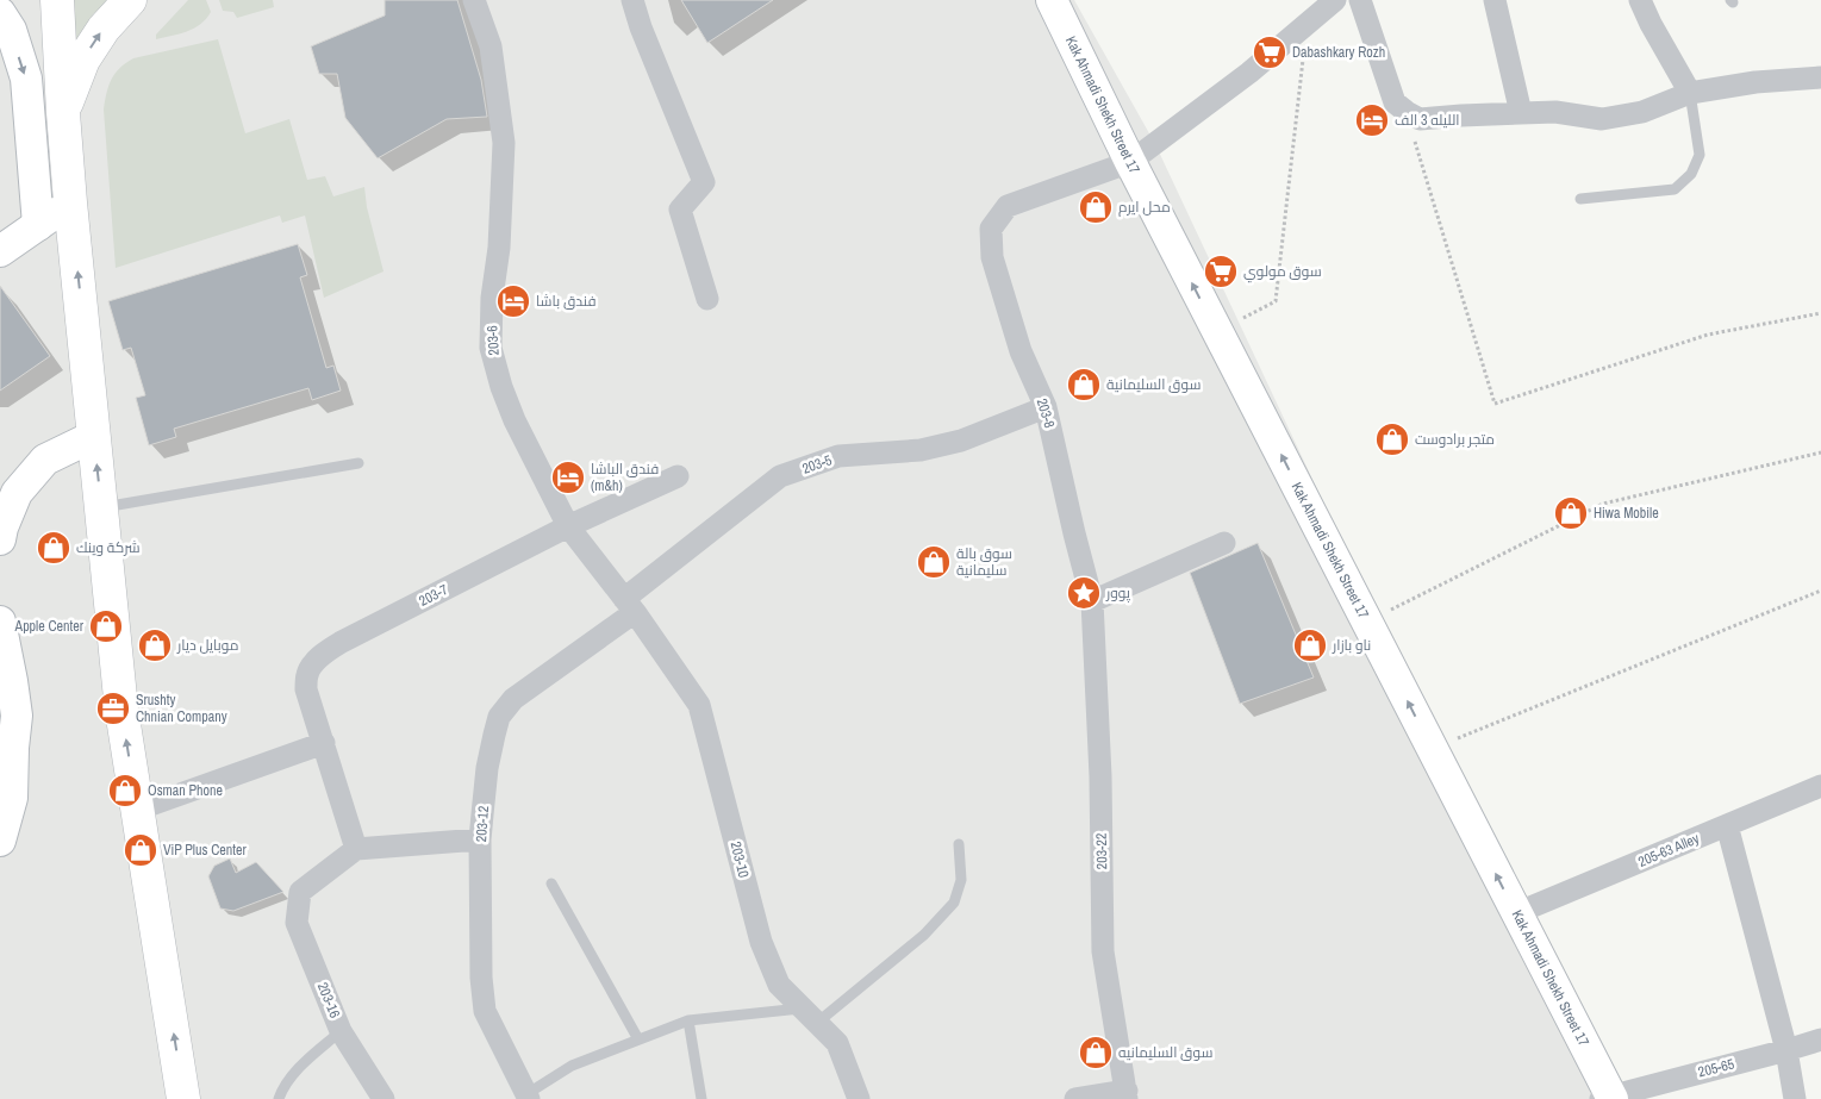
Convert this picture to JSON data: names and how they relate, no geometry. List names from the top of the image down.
{
  "streets": {
    "main road": ["Kak Ahmadi Shekh Street 17"],
    "street": [
      "203-6",
      "203-8",
      "203-5",
      "203-7",
      "203-12",
      "205-63 Alley",
      "203-22",
      "203-10",
      "203-16",
      "205-65"
    ]
  },
  "crossings": [
    ["Kak Ahmadi Shekh Street 17", "203-8"],
    ["Kak Ahmadi Shekh Street 17", "205-63 Alley"],
    ["Kak Ahmadi Shekh Street 17", "205-65"],
    ["203-6", "203-5"],
    ["203-6", "203-7"],
    ["203-6", "203-12"],
    ["203-6", "203-10"],
    ["203-8", "203-5"],
    ["203-8", "203-22"],
    ["203-5", "203-12"],
    ["203-5", "203-10"],
    ["203-12", "203-10"]
  ],
  "one_way": ["Kak Ahmadi Shekh Street 17"],
  "places": {
    "supermarket": ["Dabashkary Rozh", "سوق مولوي"],
    "hotel": ["الليله 3 الف", "فندق باشا", "فندق الباشا (m&h)"],
    "shop": [
      "محل ايرم",
      "سوق السليمانية",
      "متجر برادوست",
      "Hiwa Mobile",
      "شرکة وينك",
      "سوق بالة سليمانية",
      "Apple Center",
      "موبايل ديار",
      "ناو بازار",
      "Osman Phone",
      "ViP Plus Center",
      "سوق السليمانيه"
    ],
    "place": ["پوور"],
    "office": ["Srushty Chnian Company"]
  }
}
